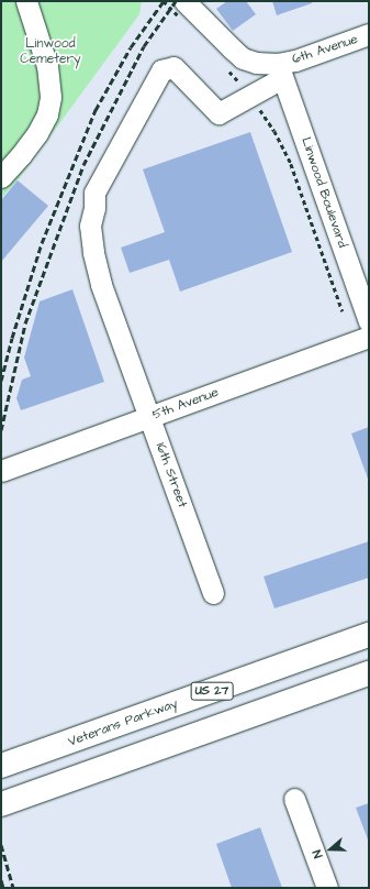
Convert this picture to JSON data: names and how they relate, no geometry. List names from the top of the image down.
{
  "streets": {
    "main road": ["US 27", "Veterans Parkway"],
    "street": [
      "6th Avenue",
      "Linwood Boulevard",
      "5th Avenue",
      "16th Street"
    ]
  },
  "crossings": [
    ["6th Avenue", "Linwood Boulevard"],
    ["5th Avenue", "16th Street"]
  ],
  "parks": ["Linwood Cemetery"],
  "north": "left"
}
